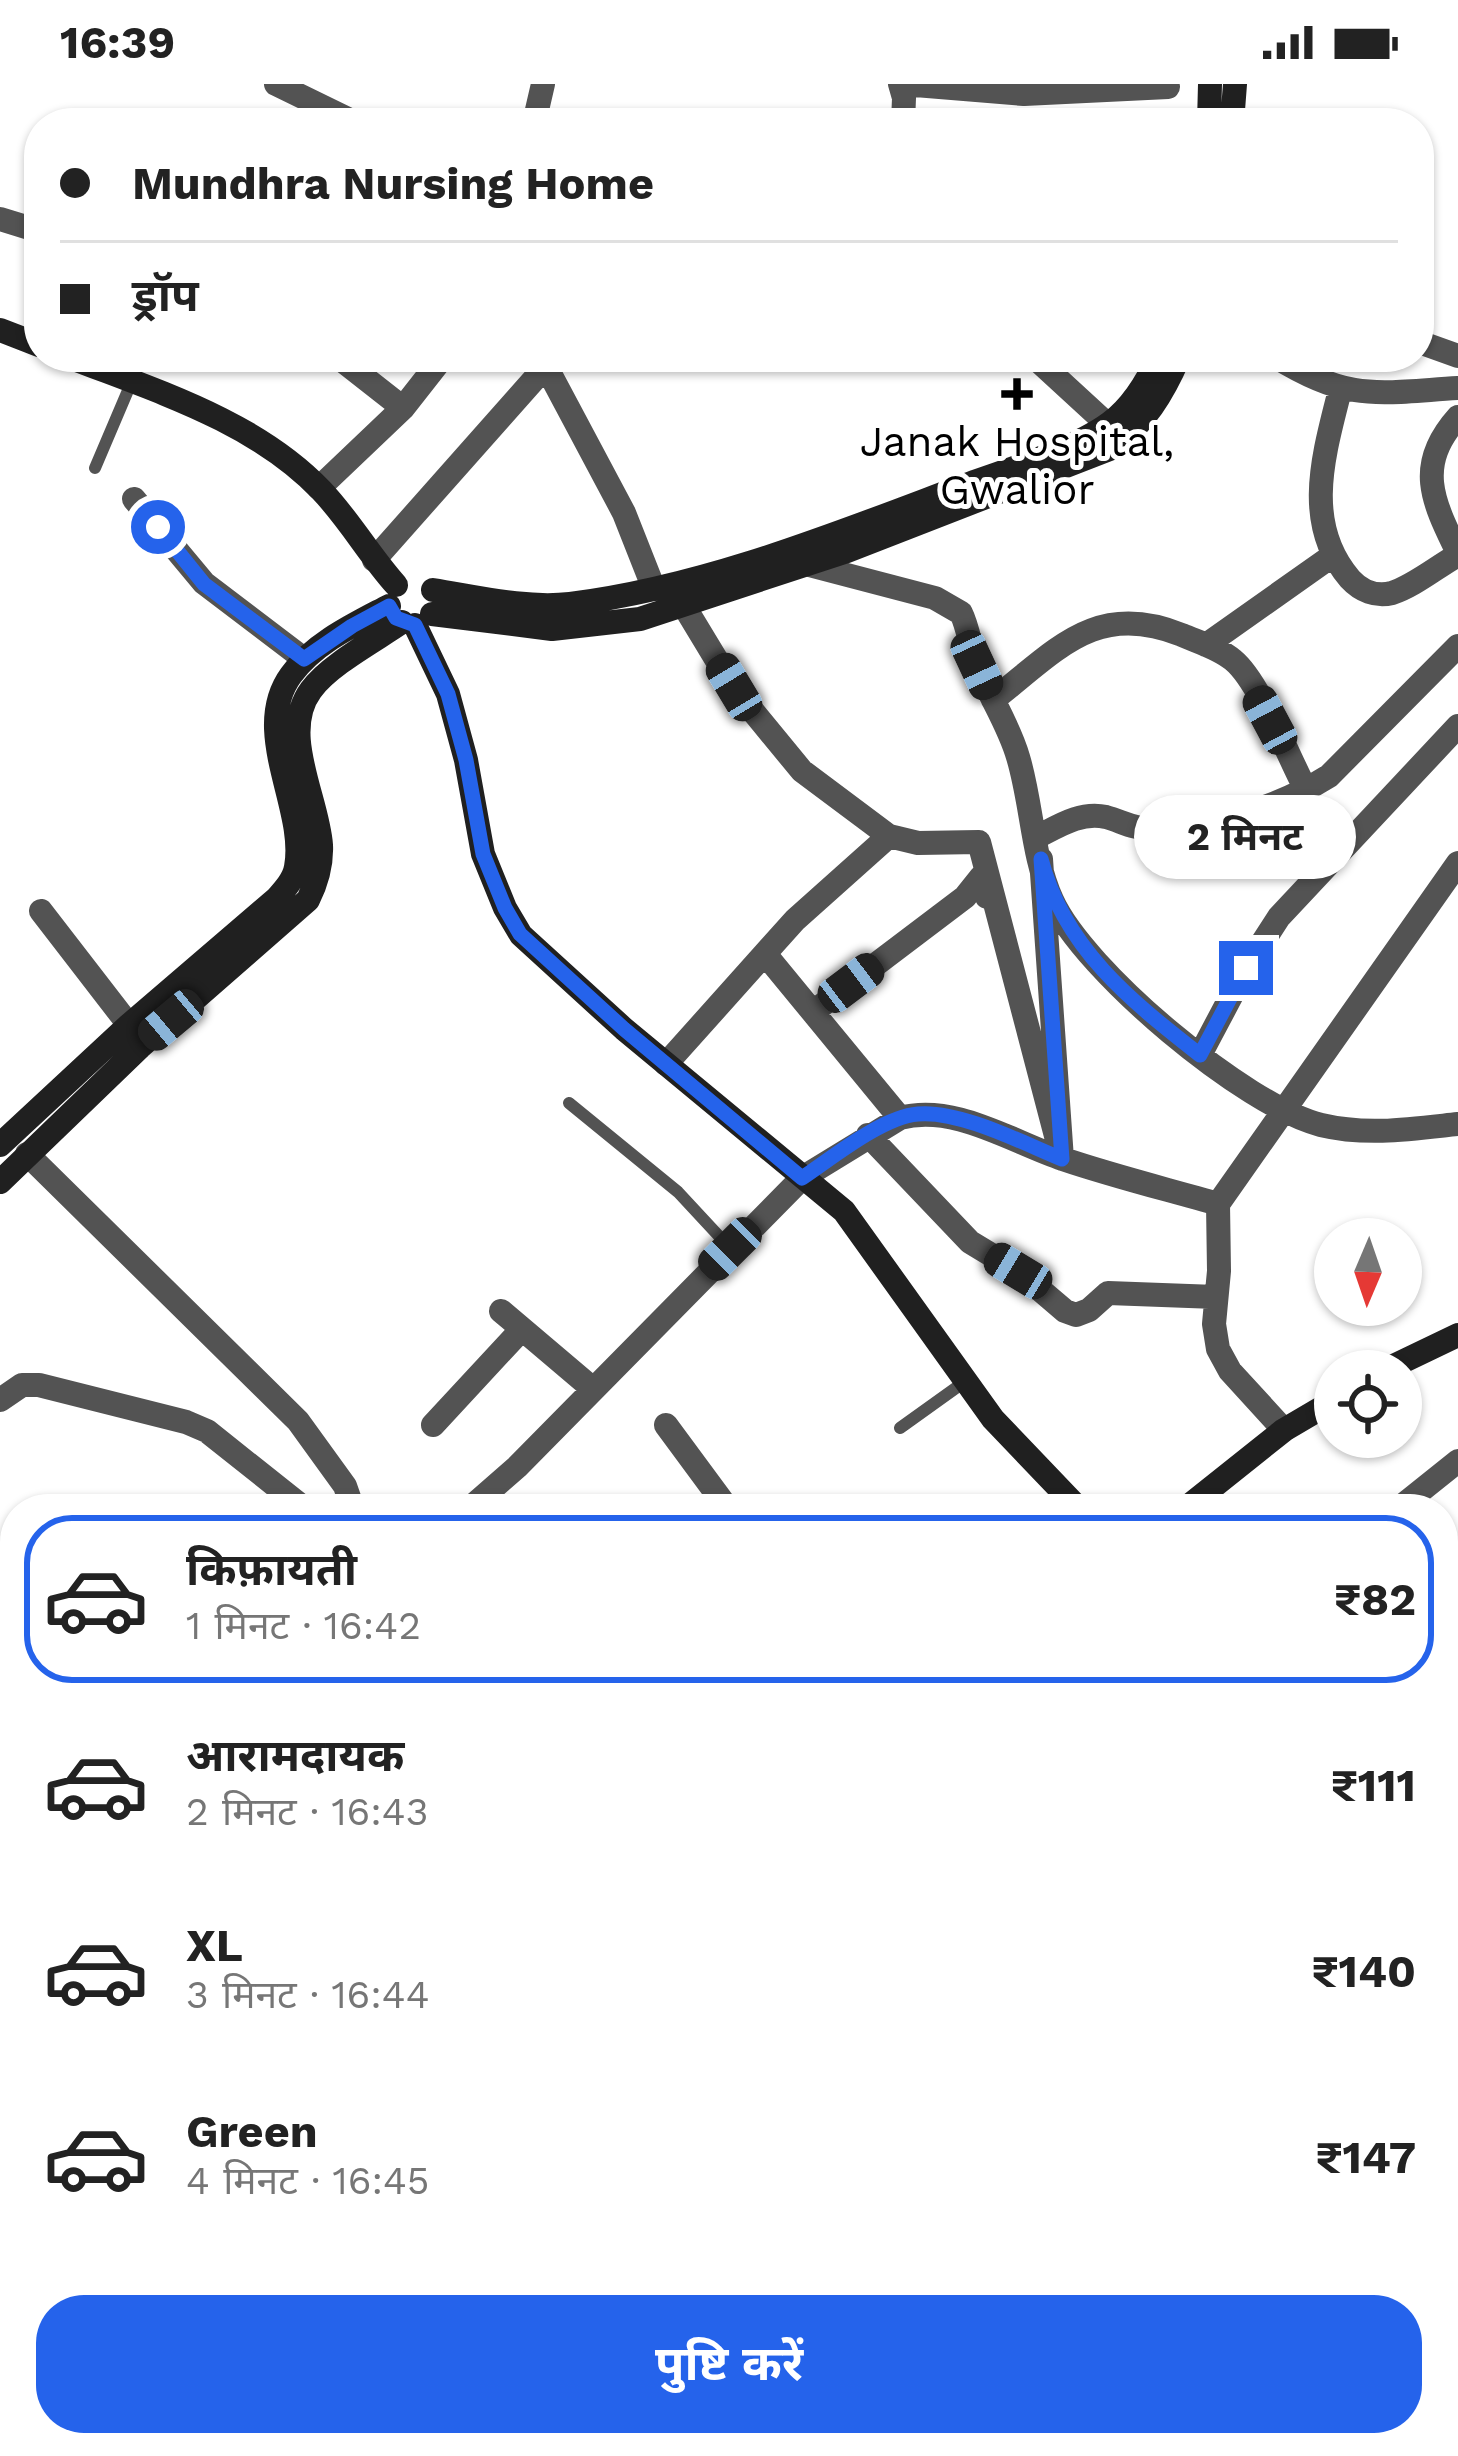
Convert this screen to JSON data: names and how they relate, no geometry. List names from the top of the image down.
{
  "places": {
    "health": ["Janak Hospital, Gwalior"]
  },
  "north": "bottom",
  "page": {
    "status": "16:39",
    "banner": ["Mundhra Nursing Home", "ड्रॉप"],
    "bubble": "2 मिनट",
    "list": [
      {
        "name": "किफ़ायती",
        "note": "1 मिनट · 16:42",
        "value": "₹82"
      },
      {
        "name": "आरामदायक",
        "note": "2 मिनट · 16:43",
        "value": "₹111"
      },
      {
        "name": "XL",
        "note": "3 मिनट · 16:44",
        "value": "₹140"
      },
      {
        "name": "Green",
        "note": "4 मिनट · 16:45",
        "value": "₹147"
      }
    ],
    "buttons": "पुष्टि करें"
  }
}
